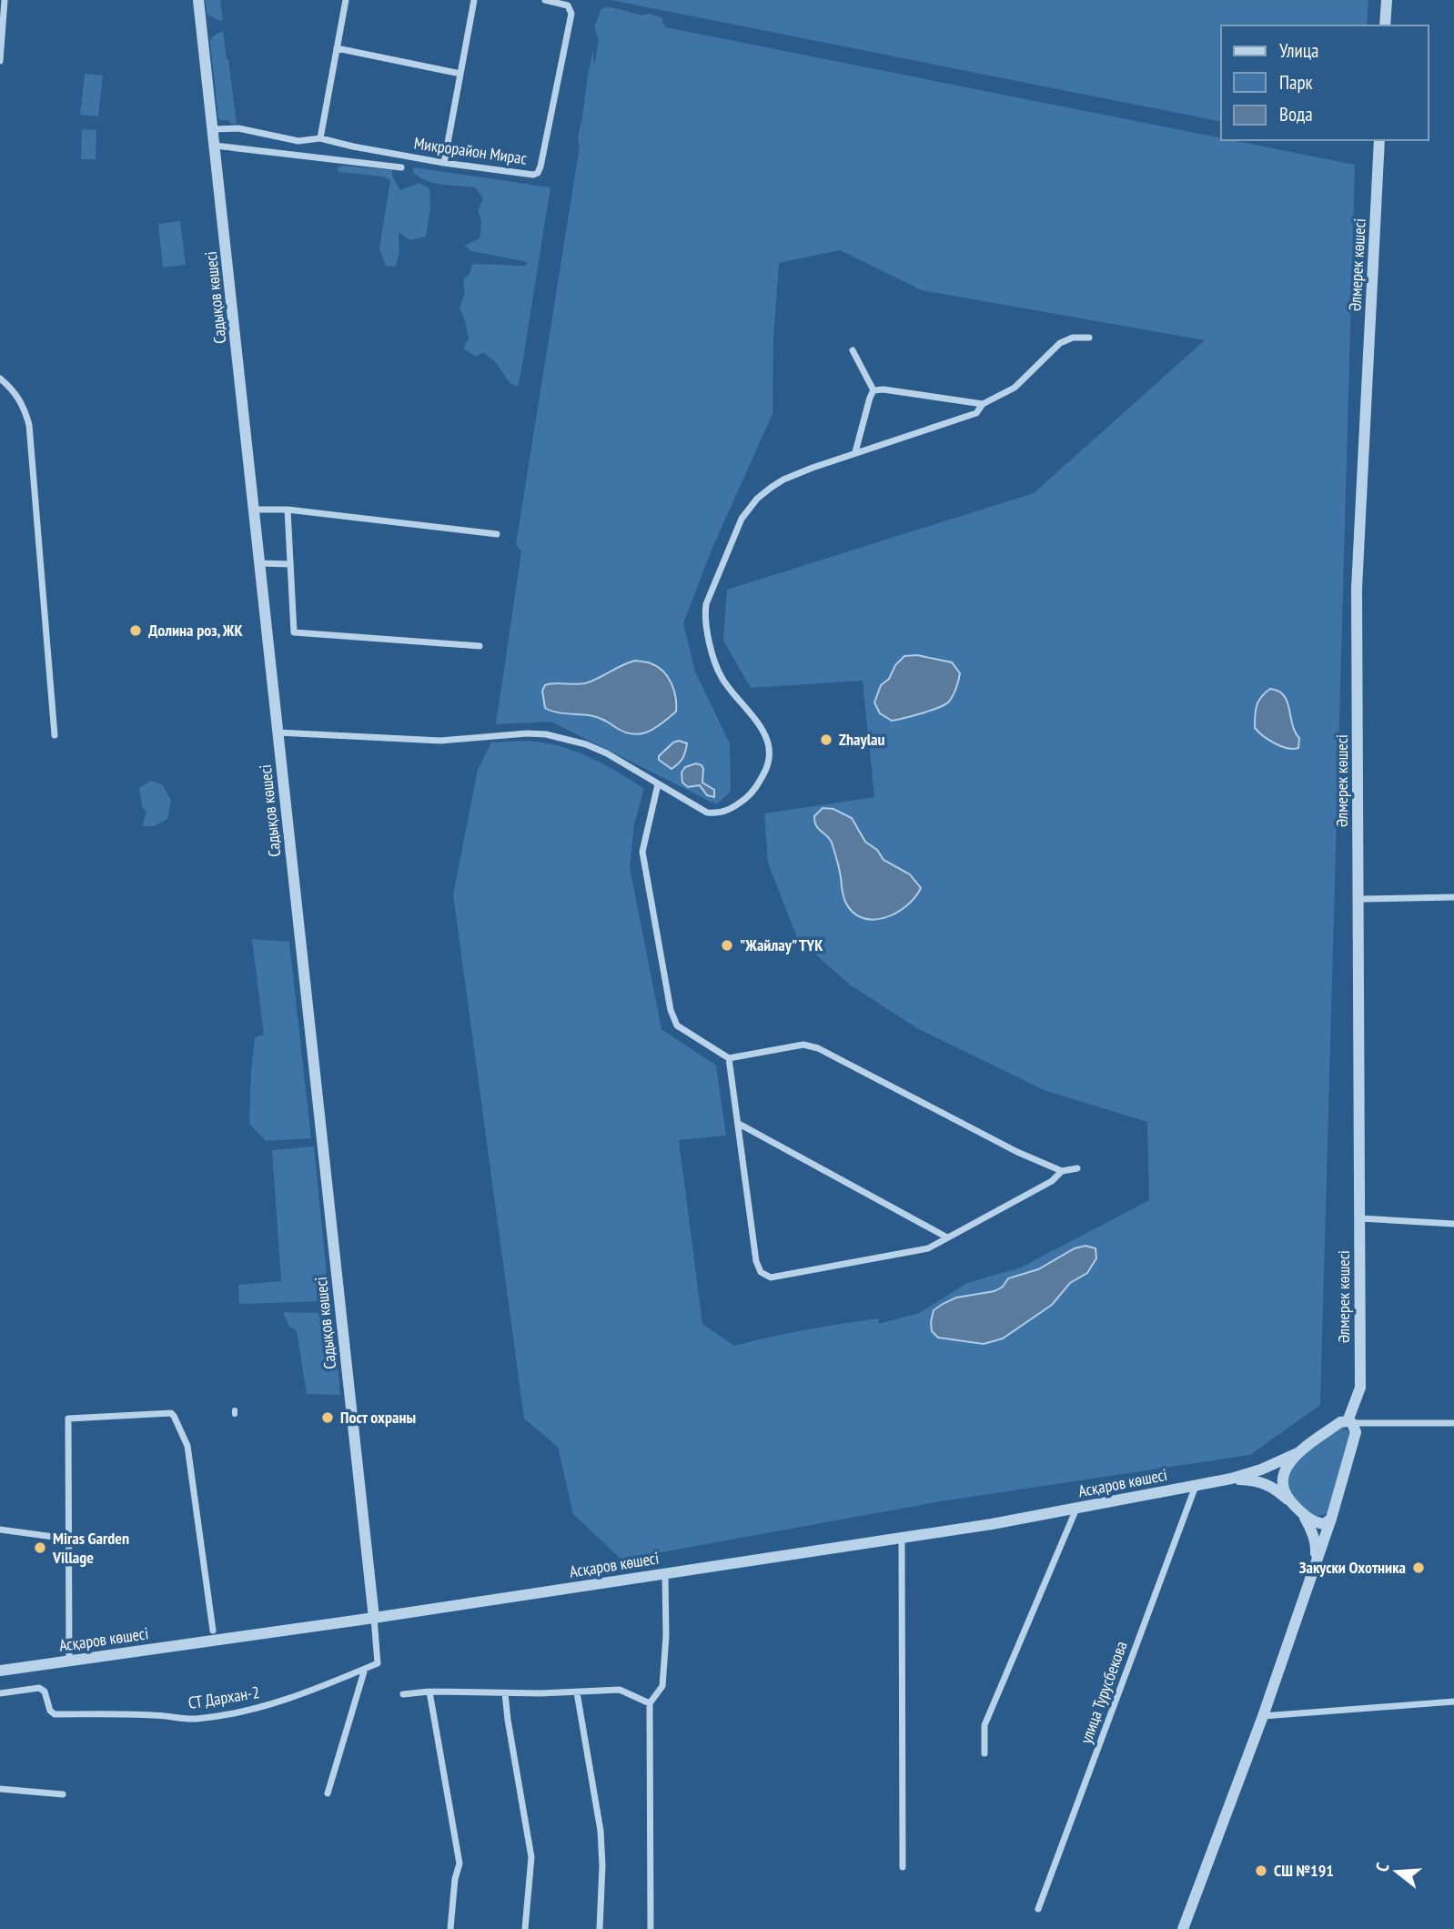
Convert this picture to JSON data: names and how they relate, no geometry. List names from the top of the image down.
{
  "streets": {
    "street": [
      "Микрорайон Мирас",
      "Әлмерек көшесі",
      "Садықов көшесі",
      "Асқаров көшесі",
      "улица Турусбекова",
      "СТ Дархан-2"
    ]
  },
  "crossings": [
    ["Микрорайон Мирас", "Садықов көшесі"],
    ["Садықов көшесі", "Асқаров көшесі"],
    ["Асқаров көшесі", "улица Турусбекова"]
  ],
  "places": [
    "Долина роз, ЖК",
    "Zhaylau",
    "\"Жайлау\" ТҮК",
    "Пост охраны",
    "Miras Garden Village",
    "Закуски Охотника",
    "СШ №191"
  ],
  "legend": ["Улица", "Парк", "Вода"],
  "north": "left"
}
